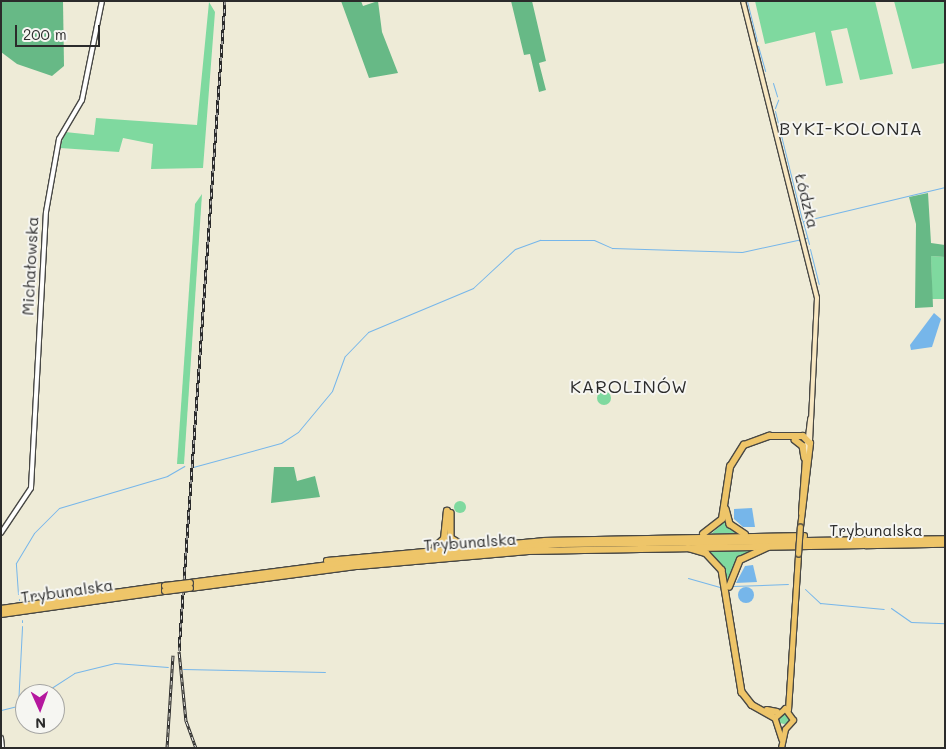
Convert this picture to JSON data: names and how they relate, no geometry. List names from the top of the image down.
{
  "streets": {
    "highway": ["Trybunalska"],
    "main road": ["Łódzka"],
    "street": ["Michałowska"]
  },
  "districts": ["BYKI-KOLONIA", "KAROLINÓW"],
  "scale_bar": "200 m",
  "north": "bottom"
}
